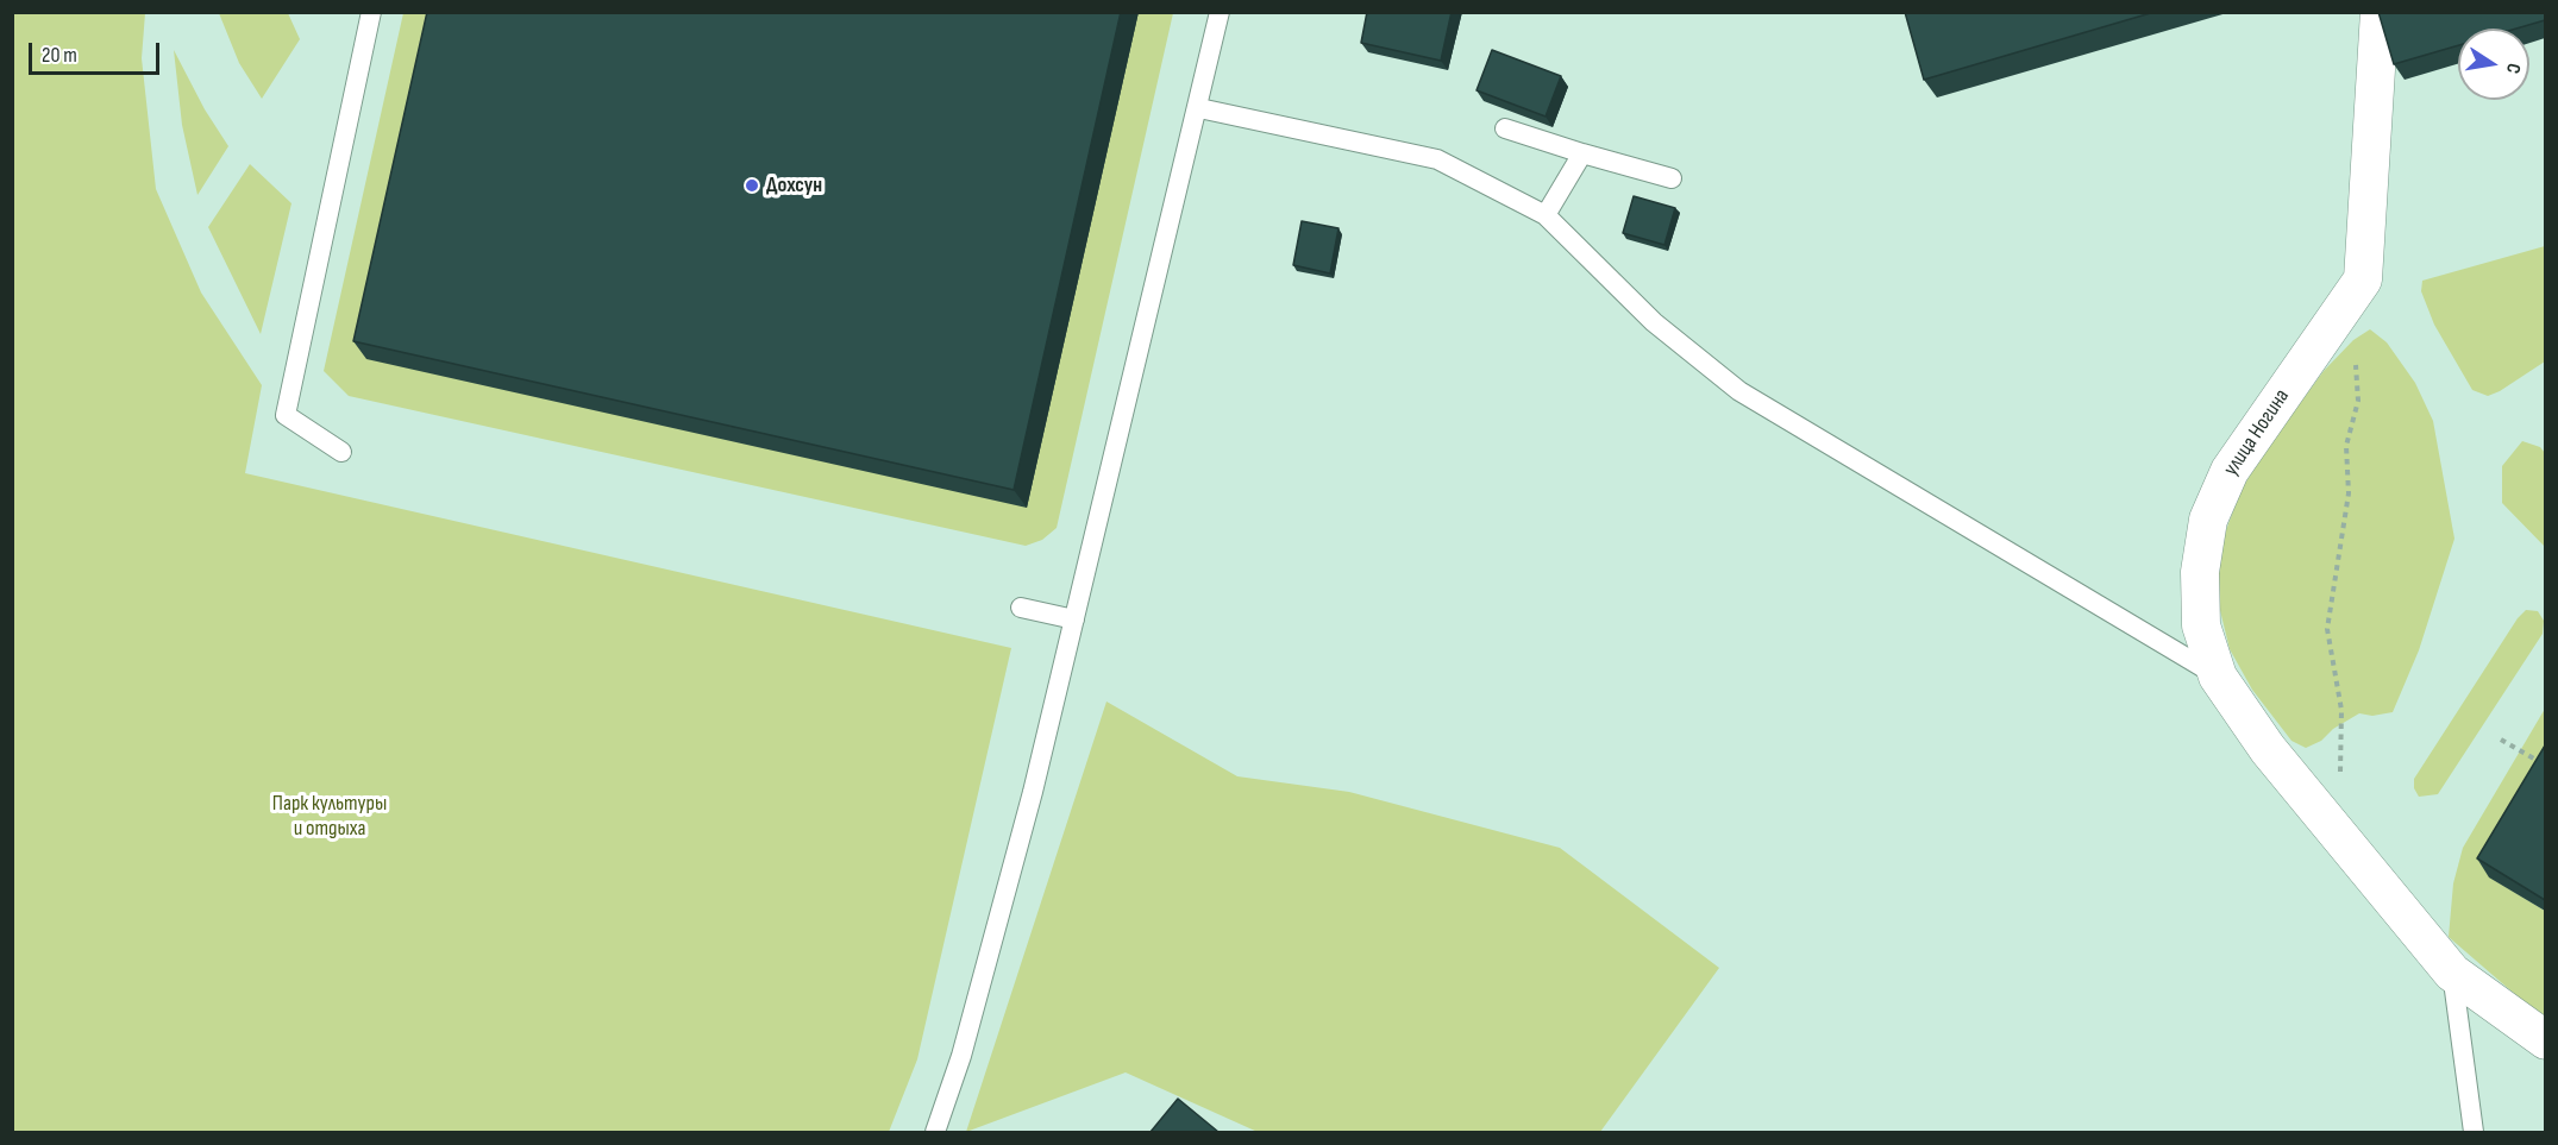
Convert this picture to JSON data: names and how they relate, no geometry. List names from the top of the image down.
{
  "streets": {
    "street": ["улица Ногина"]
  },
  "parks": ["Парк культуры и отдыха"],
  "places": ["Дохсун"],
  "scale_bar": "20 m",
  "north": "right"
}
